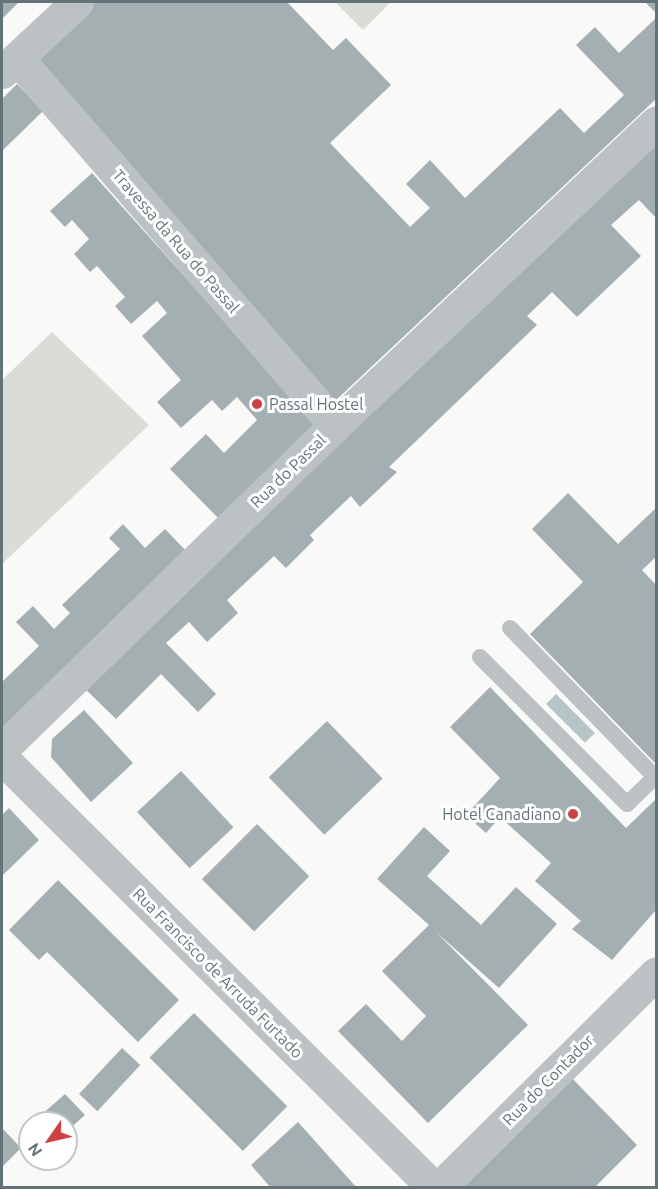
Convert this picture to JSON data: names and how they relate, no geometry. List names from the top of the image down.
{
  "streets": {
    "street": [
      "Travessa da Rua do Passal",
      "Rua do Passal",
      "Rua Francisco de Arruda Furtado",
      "Rua do Contador"
    ]
  },
  "crossings": [
    ["Travessa da Rua do Passal", "Rua do Passal"]
  ],
  "places": ["Passal Hostel", "Hotel Canadiano"],
  "north": "bottom left"
}
